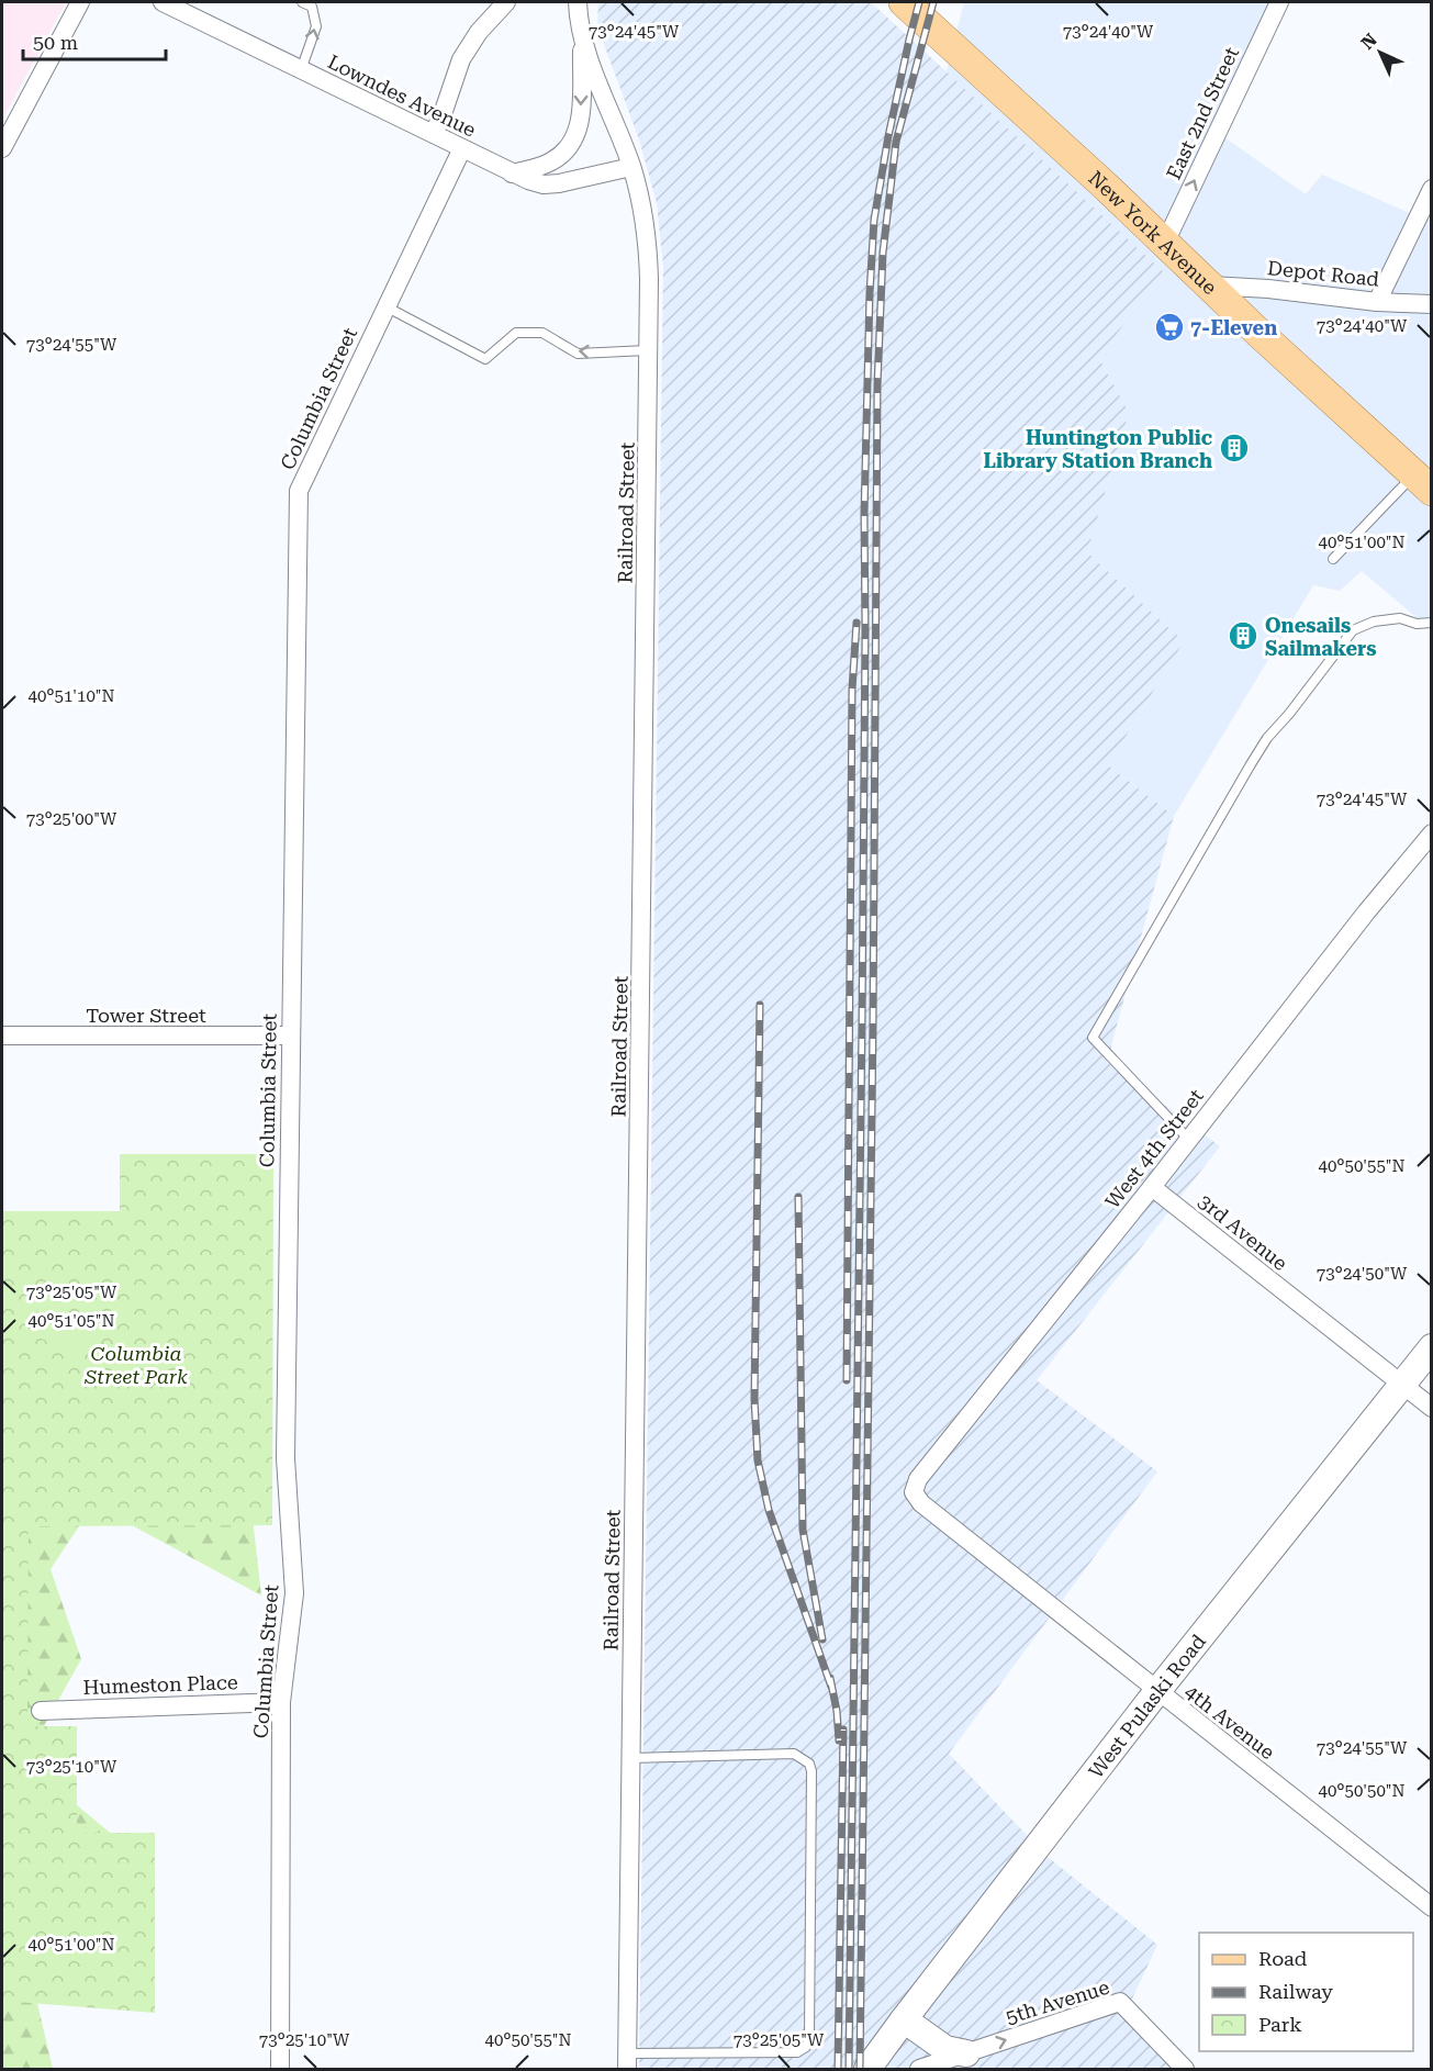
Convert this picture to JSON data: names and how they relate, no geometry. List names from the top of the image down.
{
  "streets": {
    "main road": ["New York Avenue", "West Pulaski Road"],
    "street": [
      "Lowndes Avenue",
      "East 2nd Street",
      "Depot Road",
      "Columbia Street",
      "Railroad Street",
      "Tower Street",
      "West 4th Street",
      "3rd Avenue",
      "Humeston Place",
      "4th Avenue",
      "5th Avenue"
    ]
  },
  "crossings": [
    ["Lowndes Avenue", "Columbia Street"],
    ["Lowndes Avenue", "Railroad Street"],
    ["East 2nd Street", "New York Avenue"],
    ["New York Avenue", "Depot Road"],
    ["Columbia Street", "Tower Street"],
    ["Columbia Street", "Humeston Place"],
    ["West 4th Street", "3rd Avenue"],
    ["West 4th Street", "4th Avenue"],
    ["3rd Avenue", "West Pulaski Road"],
    ["West Pulaski Road", "4th Avenue"]
  ],
  "one_way": ["East 2nd Street", "5th Avenue"],
  "parks": ["Columbia Street Park"],
  "places": {
    "supermarket": ["7-Eleven"],
    "building": ["Huntington Public Library Station Branch", "Onesails Sailmakers"]
  },
  "legend": ["Road", "Railway", "Park"],
  "scale_bar": "50 m",
  "north": "top left",
  "coordinates": [
    "73°24'45\"W",
    "73°24'40\"W",
    "73°24'55\"W",
    "40°51'00\"N",
    "40°51'10\"N",
    "73°25'00\"W",
    "40°50'55\"N",
    "73°24'50\"W",
    "73°25'05\"W",
    "40°51'05\"N",
    "73°25'10\"W",
    "40°50'50\"N"
  ]
}
